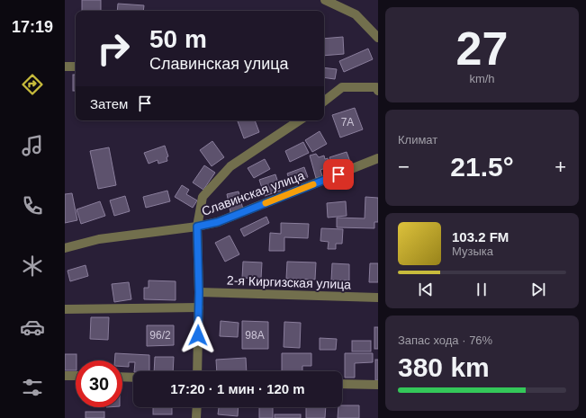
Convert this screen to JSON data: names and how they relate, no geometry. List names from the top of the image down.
{
  "streets": {
    "street": ["Славинская улица", "2-я Киргизская улица"]
  },
  "house_numbers": ["7А", "96/2", "98А"],
  "page": {
    "tabs": "17:19",
    "tile": [
      ["27", "km/h"],
      "Климат",
      ["Запас хода · 76%", "380 km"]
    ],
    "turn": ["50 m", "Славинская улица"],
    "then": "Затем",
    "heat": ["−", "21.5°", "+"],
    "song": ["103.2 FM", "Музыка"],
    "limit": "30",
    "trip": "17:20 · 1 мин · 120 m"
  }
}
